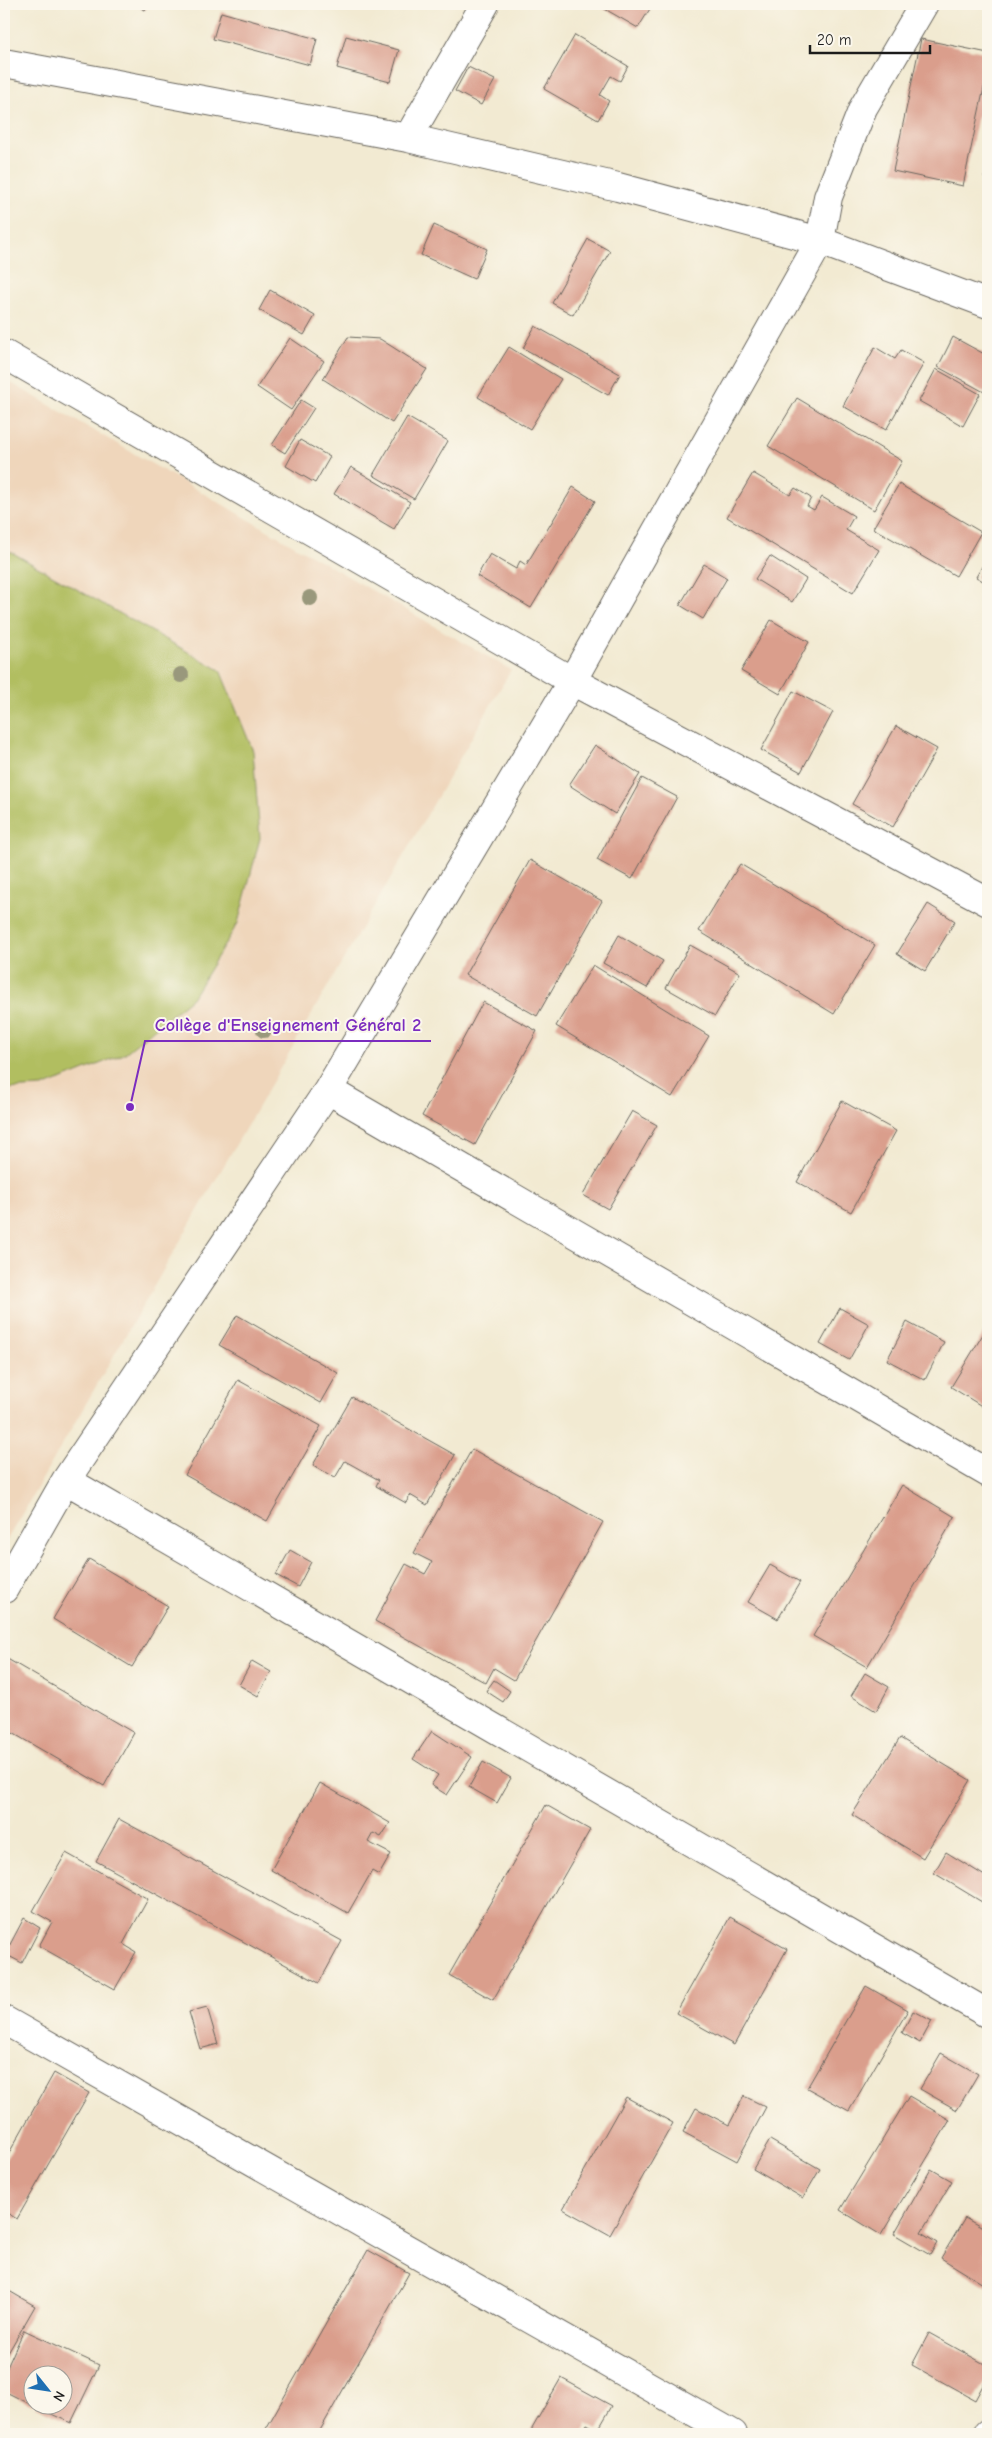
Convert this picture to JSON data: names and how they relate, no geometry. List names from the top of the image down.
{
  "places": ["Collège d'Enseignement Général 2"],
  "scale_bar": "20 m",
  "north": "bottom right"
}
